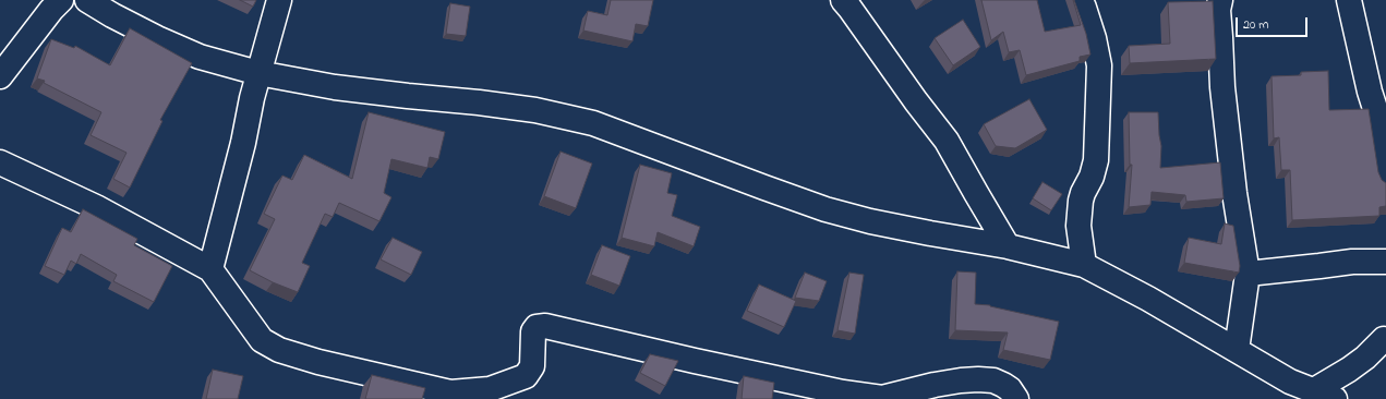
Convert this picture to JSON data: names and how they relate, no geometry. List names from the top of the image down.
{
  "scale_bar": "20 m"
}
